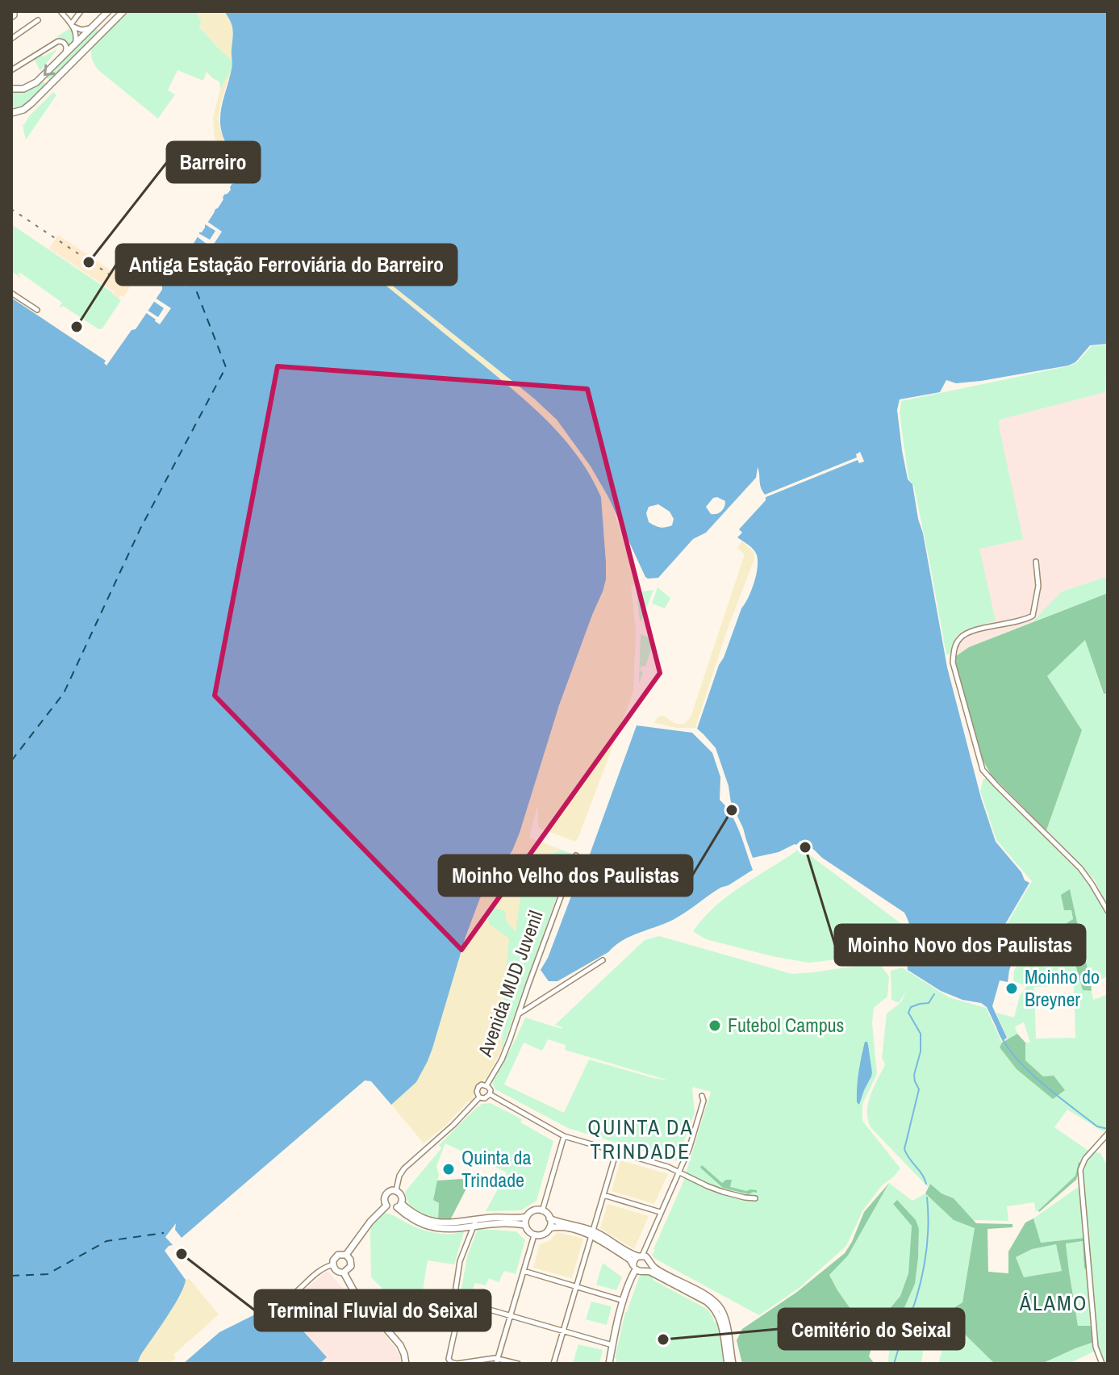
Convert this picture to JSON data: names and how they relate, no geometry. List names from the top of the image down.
{
  "streets": {
    "street": ["Avenida MUD Juvenil"]
  },
  "districts": ["QUINTA DA TRINDADE", "ÁLAMO"],
  "places": [
    "Barreiro",
    "Antiga Estação Ferroviária do Barreiro",
    "Moinho Velho dos Paulistas",
    "Moinho Novo dos Paulistas",
    "Moinho do Breyner",
    "Futebol Campus",
    "Quinta da Trindade",
    "Terminal Fluvial do Seixal",
    "Cemitério do Seixal"
  ]
}
